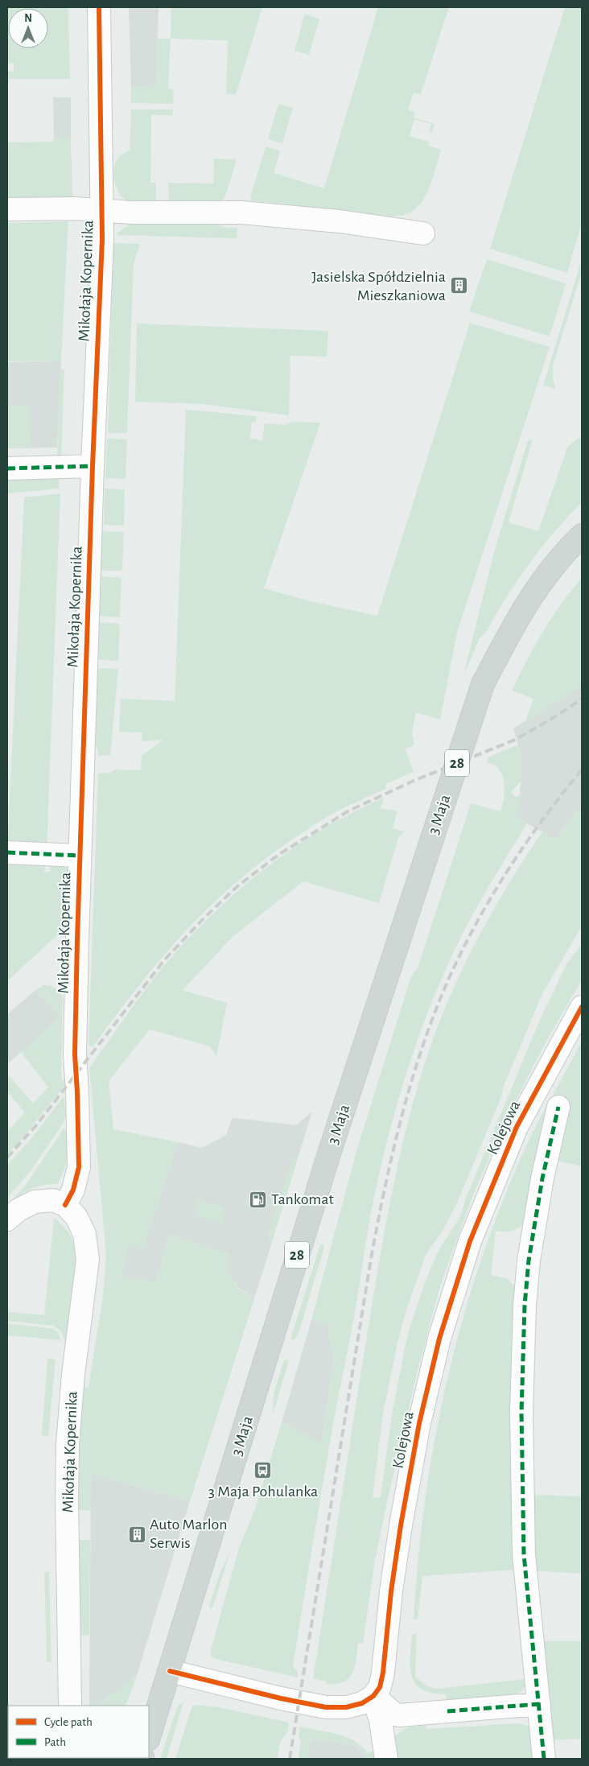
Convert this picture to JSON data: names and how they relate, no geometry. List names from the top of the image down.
{
  "streets": {
    "main road": ["28", "3 Maja"],
    "street": ["Mikołaja Kopernika", "Kolejowa"]
  },
  "places": {
    "building": ["Jasielska Spółdzielnia Mieszkaniowa", "Auto Marlon Serwis"],
    "fuel station": ["Tankomat"],
    "bus stop": ["3 Maja Pohulanka"]
  },
  "legend": ["Cycle path", "Path"],
  "north": "top"
}
